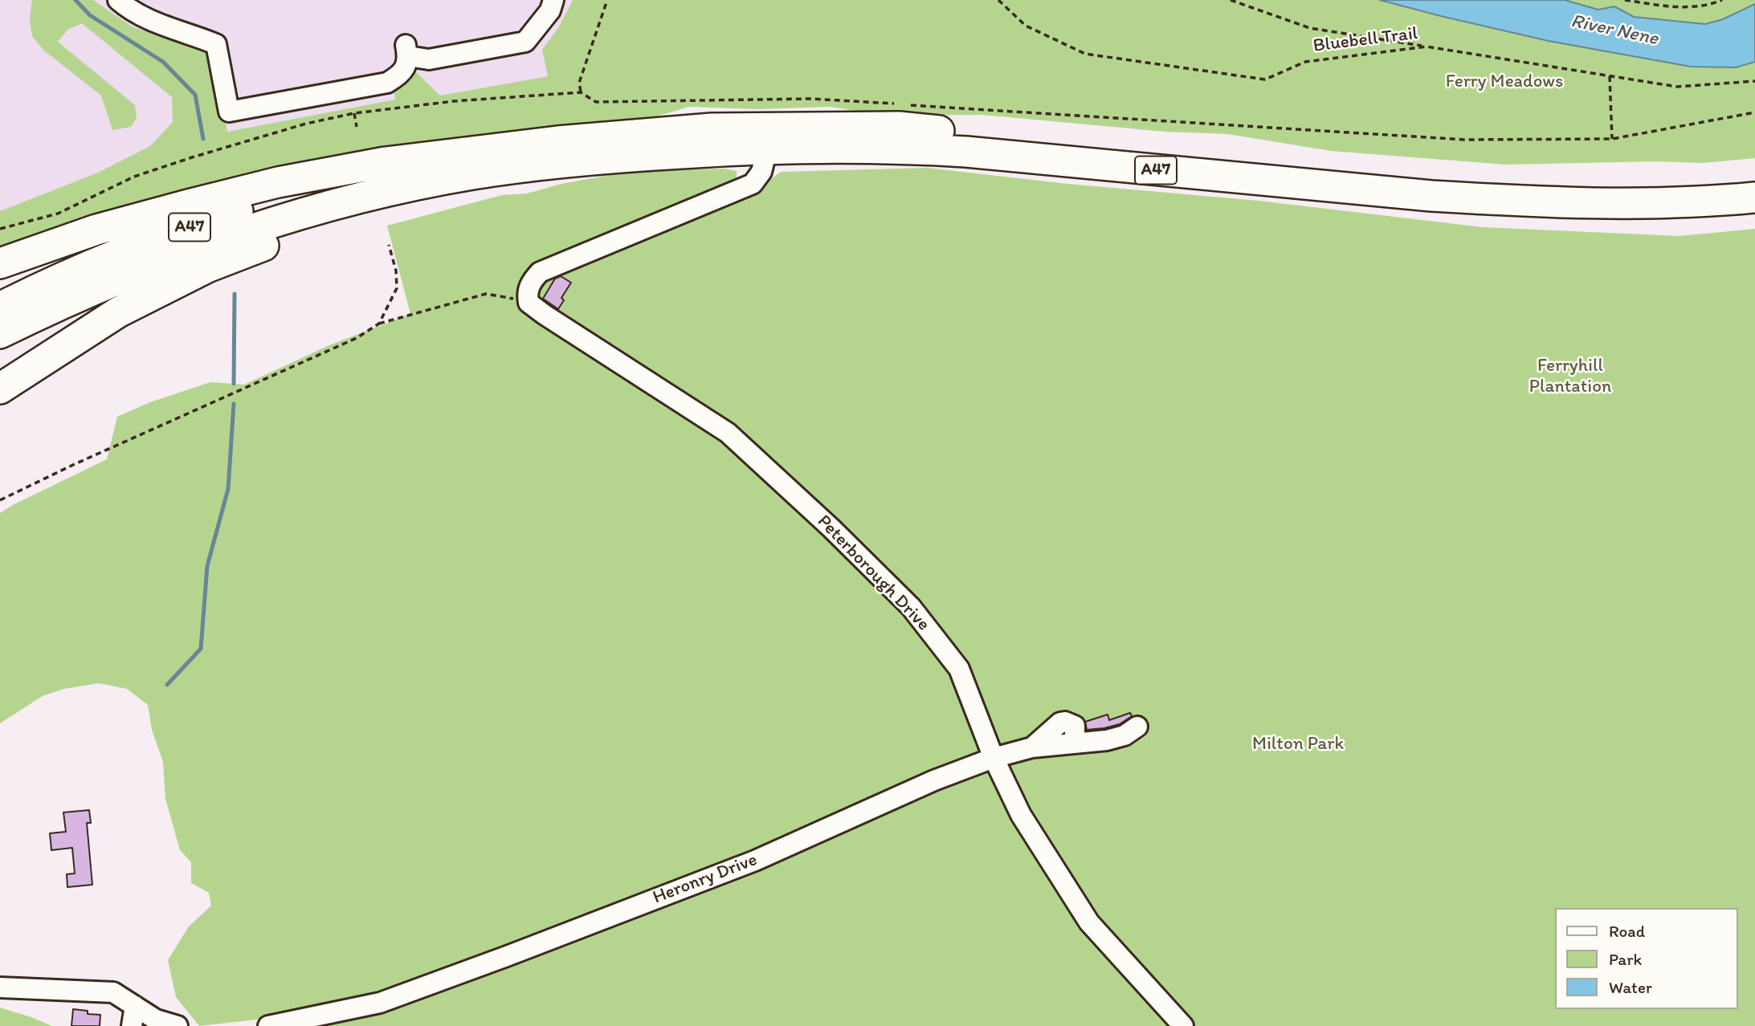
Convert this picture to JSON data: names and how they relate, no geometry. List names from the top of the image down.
{
  "streets": {
    "highway": ["A47"],
    "street": ["Peterborough Drive", "Heronry Drive"],
    "path": ["Bluebell Trail"]
  },
  "crossings": [
    ["Peterborough Drive", "Heronry Drive"]
  ],
  "water": ["River Nene"],
  "parks": ["Ferry Meadows", "Ferryhill Plantation", "Milton Park"],
  "legend": ["Road", "Park", "Water"]
}
